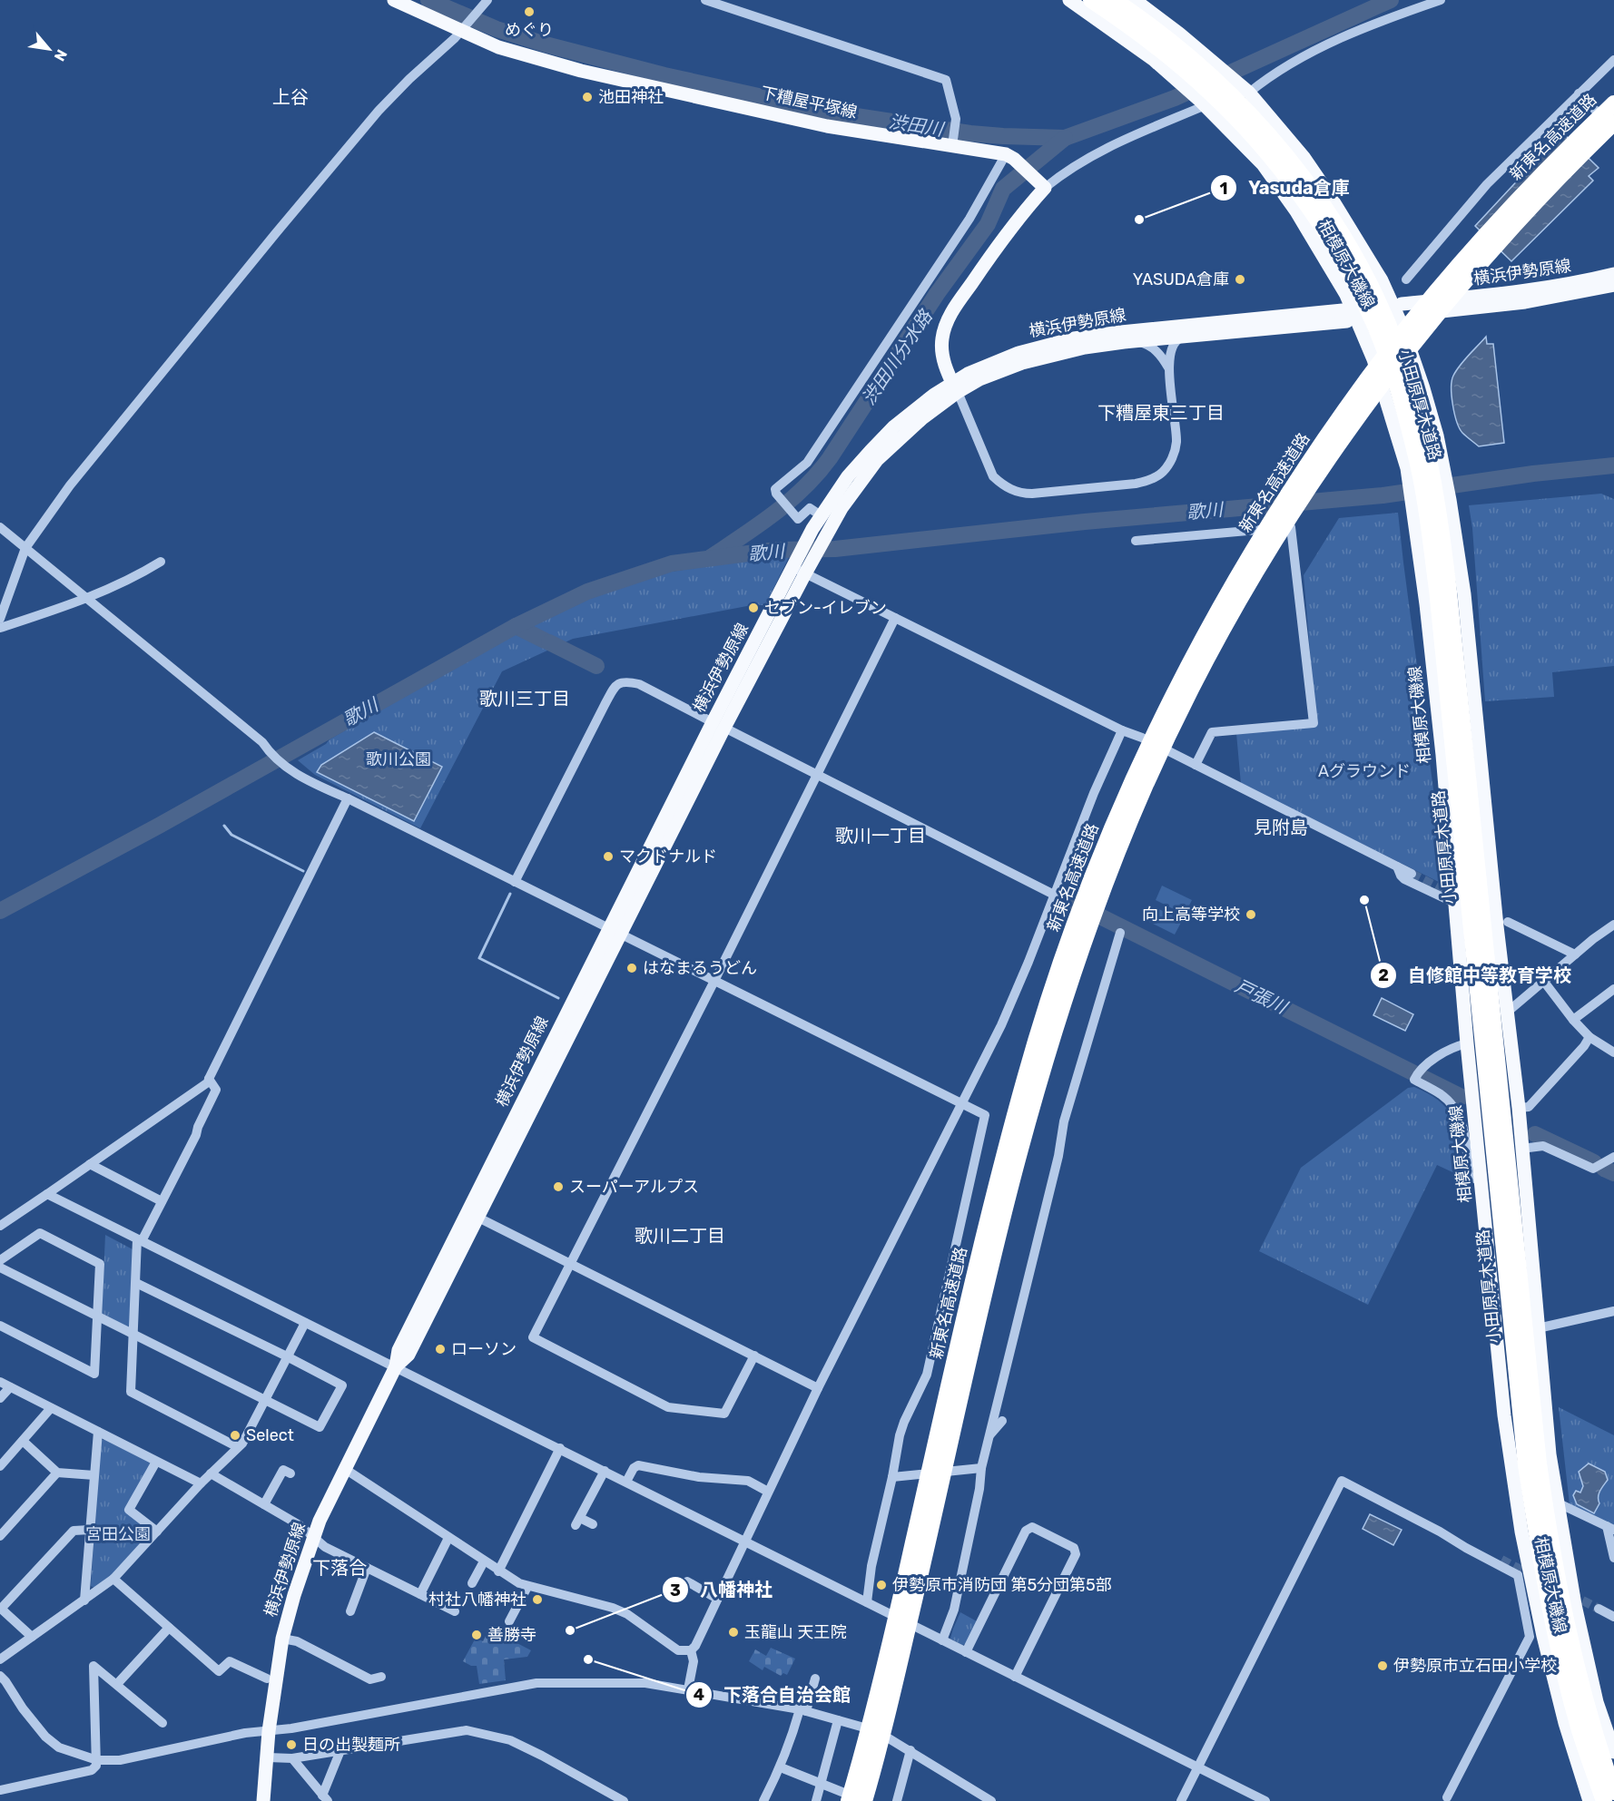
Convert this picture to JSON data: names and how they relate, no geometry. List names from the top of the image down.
{
  "streets": {
    "highway": ["新東名高速道路", "小田原厚木道路"],
    "main road": ["下糟屋平塚線", "相模原大磯線", "横浜伊勢原線"]
  },
  "crossings": [
    ["相模原大磯線", "小田原厚木道路"]
  ],
  "districts": [
    "上谷",
    "下糟屋東三丁目",
    "歌川三丁目",
    "見附島",
    "歌川一丁目",
    "歌川二丁目",
    "下落合"
  ],
  "water": [
    "渋田川",
    "渋田川分水路",
    "歌川",
    "戸張川"
  ],
  "parks": ["歌川公園", "Aグラウンド", "宮田公園"],
  "places": [
    "めぐり",
    "池田神社",
    "Yasuda倉庫",
    "YASUDA倉庫",
    "セブン-イレブン",
    "マクドナルド",
    "自修館中等教育学校",
    "向上高等学校",
    "はなまるうどん",
    "スーパーアルプス",
    "ローソン",
    "Select",
    "伊勢原市消防団 第5分団第5部",
    "村社八幡神社",
    "八幡神社",
    "玉龍山 天王院",
    "善勝寺",
    "下落合自治会館",
    "伊勢原市立石田小学校",
    "日の出製麺所"
  ],
  "north": "bottom right"
}
